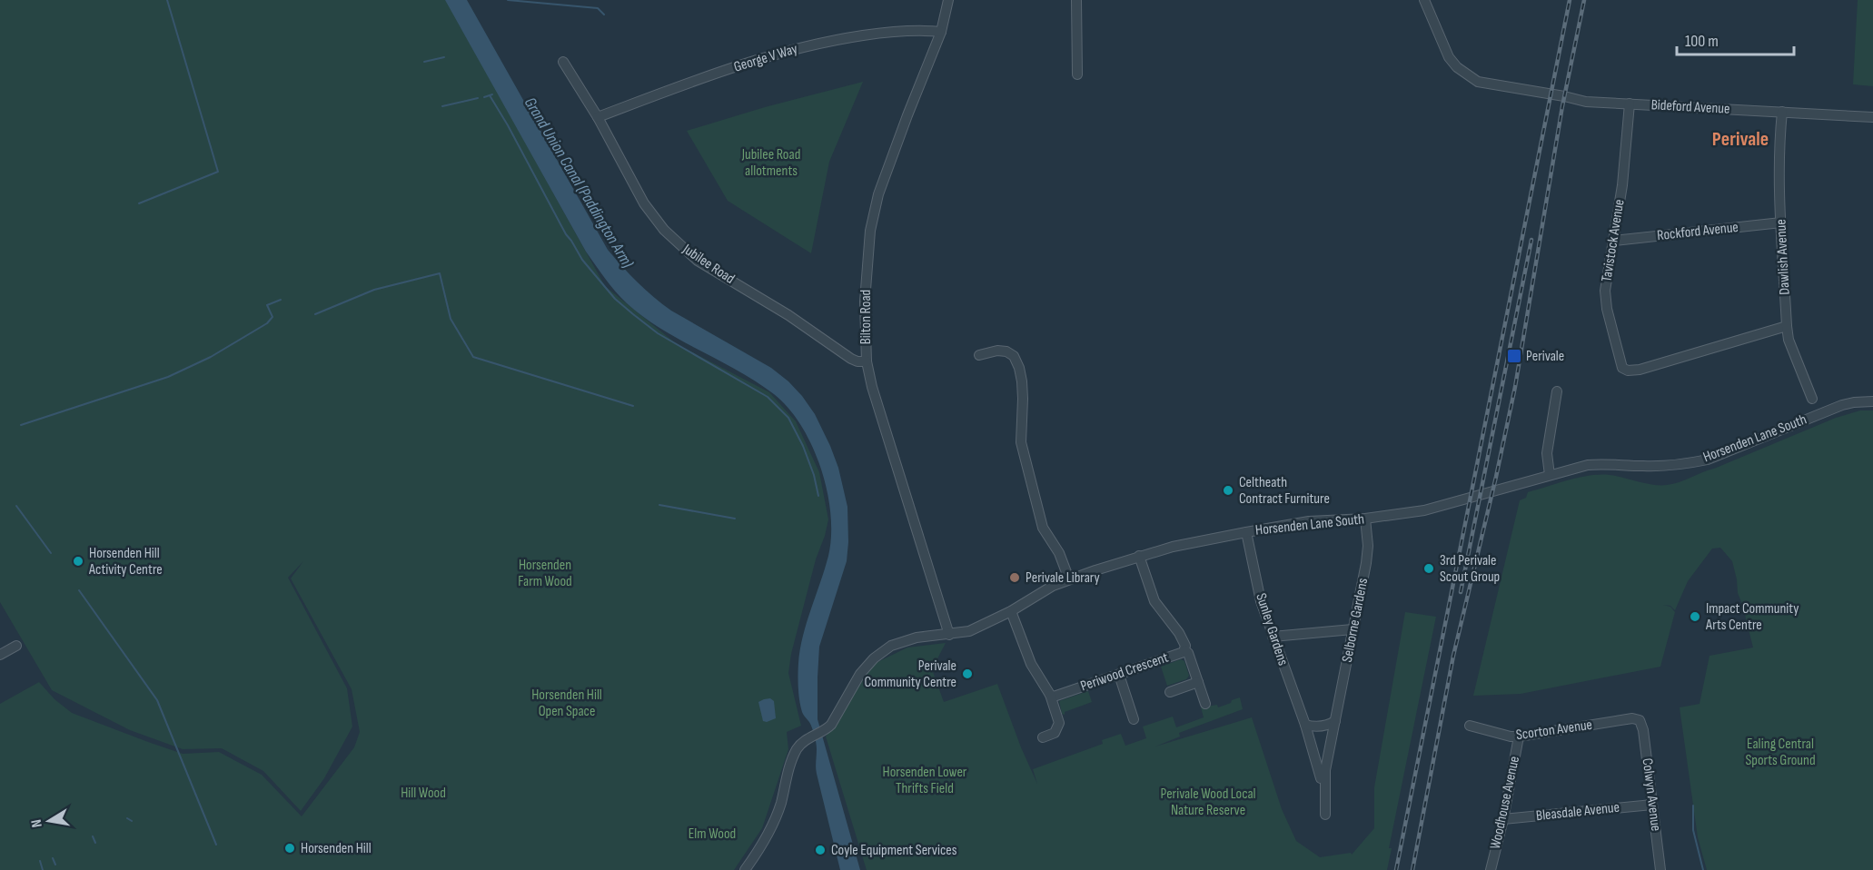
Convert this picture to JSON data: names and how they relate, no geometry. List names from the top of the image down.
{
  "streets": {
    "street": [
      "George V Way",
      "Bideford Avenue",
      "Rockford Avenue",
      "Tavistock Avenue",
      "Dawlish Avenue",
      "Jubilee Road",
      "Bilton Road",
      "Horsenden Lane South",
      "Selborne Gardens",
      "Sunley Gardens",
      "Periwood Crescent",
      "Scorton Avenue",
      "Colwyn Avenue",
      "Woodhouse Avenue",
      "Bleasdale Avenue"
    ]
  },
  "crossings": [
    ["George V Way", "Jubilee Road"],
    ["George V Way", "Bilton Road"],
    ["Bideford Avenue", "Tavistock Avenue"],
    ["Bideford Avenue", "Dawlish Avenue"],
    ["Rockford Avenue", "Tavistock Avenue"],
    ["Rockford Avenue", "Dawlish Avenue"],
    ["Tavistock Avenue", "Dawlish Avenue"],
    ["Jubilee Road", "Bilton Road"],
    ["Bilton Road", "Horsenden Lane South"],
    ["Horsenden Lane South", "Selborne Gardens"],
    ["Horsenden Lane South", "Sunley Gardens"],
    ["Horsenden Lane South", "Periwood Crescent"],
    ["Selborne Gardens", "Sunley Gardens"],
    ["Scorton Avenue", "Colwyn Avenue"],
    ["Scorton Avenue", "Woodhouse Avenue"],
    ["Colwyn Avenue", "Bleasdale Avenue"],
    ["Woodhouse Avenue", "Bleasdale Avenue"]
  ],
  "districts": ["Perivale"],
  "water": ["Grand Union Canal (Paddington Arm)"],
  "parks": [
    "Jubilee Road allotments",
    "Horsenden Farm Wood",
    "Horsenden Hill Open Space",
    "Ealing Central Sports Ground",
    "Horsenden Lower Thrifts Field",
    "Hill Wood",
    "Perivale Wood Local Nature Reserve",
    "Elm Wood"
  ],
  "places": {
    "transit": ["Perivale"],
    "other": [
      "Celtheath Contract Furniture",
      "Horsenden Hill Activity Centre",
      "3rd Perivale Scout Group",
      "Perivale Library",
      "Impact Community Arts Centre",
      "Perivale Community Centre",
      "Horsenden Hill",
      "Coyle Equipment Services"
    ]
  },
  "scale_bar": "100 m",
  "north": "left"
}
